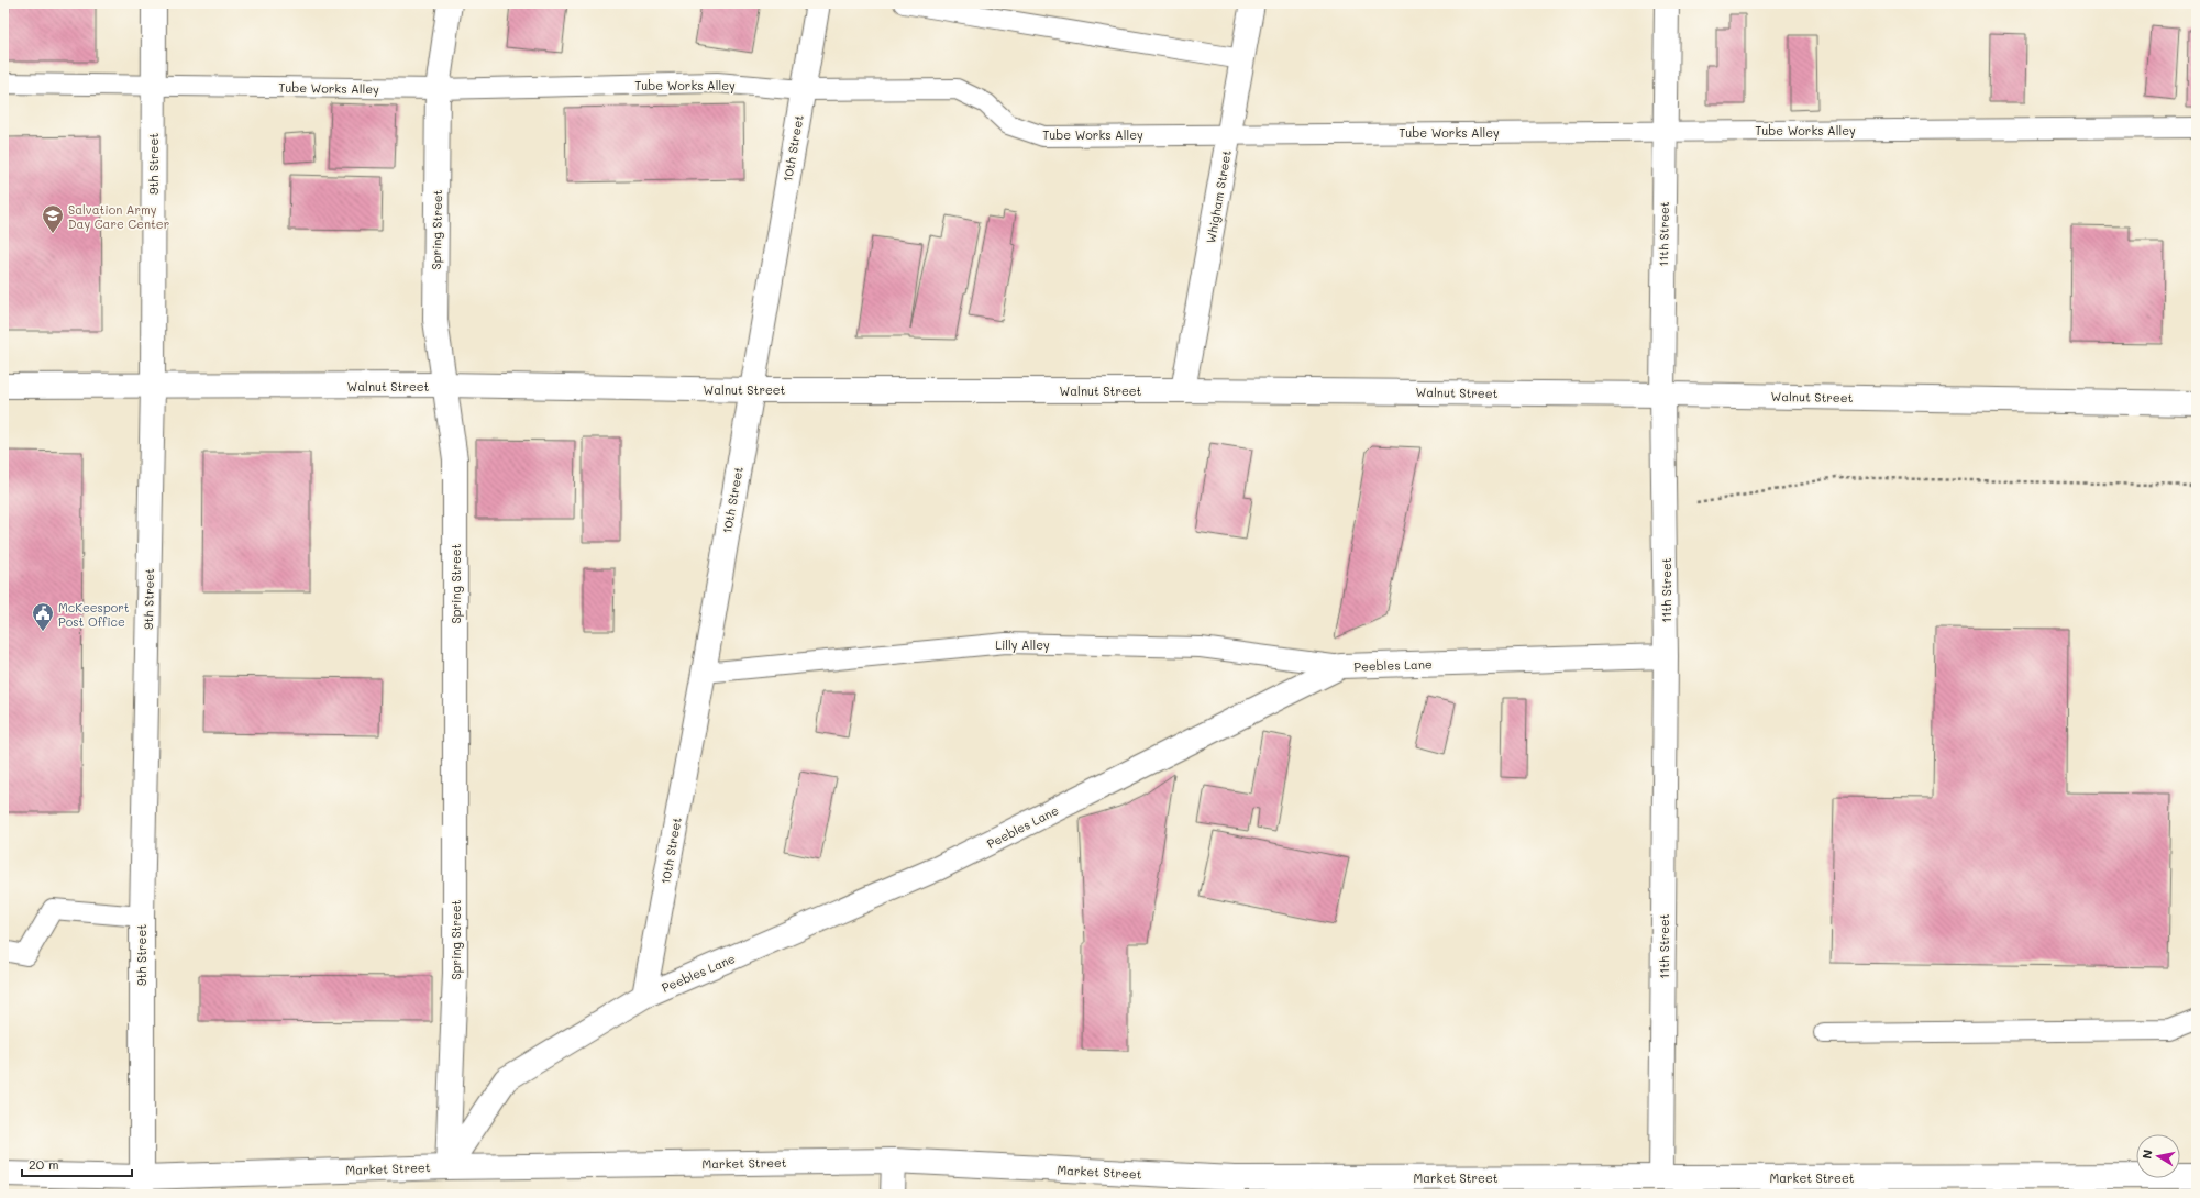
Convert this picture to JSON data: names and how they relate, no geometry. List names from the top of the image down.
{
  "streets": {
    "street": [
      "10th Street",
      "9th Street",
      "Whigham Street",
      "Spring Street",
      "11th Street",
      "Walnut Street",
      "Peebles Lane",
      "Market Street"
    ],
    "lane": ["Tube Works Alley", "Lilly Alley"]
  },
  "crossings": [
    ["Tube Works Alley", "10th Street"],
    ["Tube Works Alley", "9th Street"],
    ["Tube Works Alley", "Whigham Street"],
    ["Tube Works Alley", "Spring Street"],
    ["Tube Works Alley", "11th Street"],
    ["10th Street", "Walnut Street"],
    ["10th Street", "Lilly Alley"],
    ["10th Street", "Peebles Lane"],
    ["9th Street", "Walnut Street"],
    ["9th Street", "Market Street"],
    ["Whigham Street", "Walnut Street"],
    ["Spring Street", "Walnut Street"],
    ["Spring Street", "Peebles Lane"],
    ["Spring Street", "Market Street"],
    ["11th Street", "Walnut Street"],
    ["11th Street", "Peebles Lane"],
    ["11th Street", "Market Street"],
    ["Lilly Alley", "Peebles Lane"],
    ["Peebles Lane", "Market Street"]
  ],
  "places": {
    "school or university": ["Salvation Army Day Care Center"],
    "public building": ["McKeesport Post Office"]
  },
  "scale_bar": "20 m",
  "north": "left"
}
